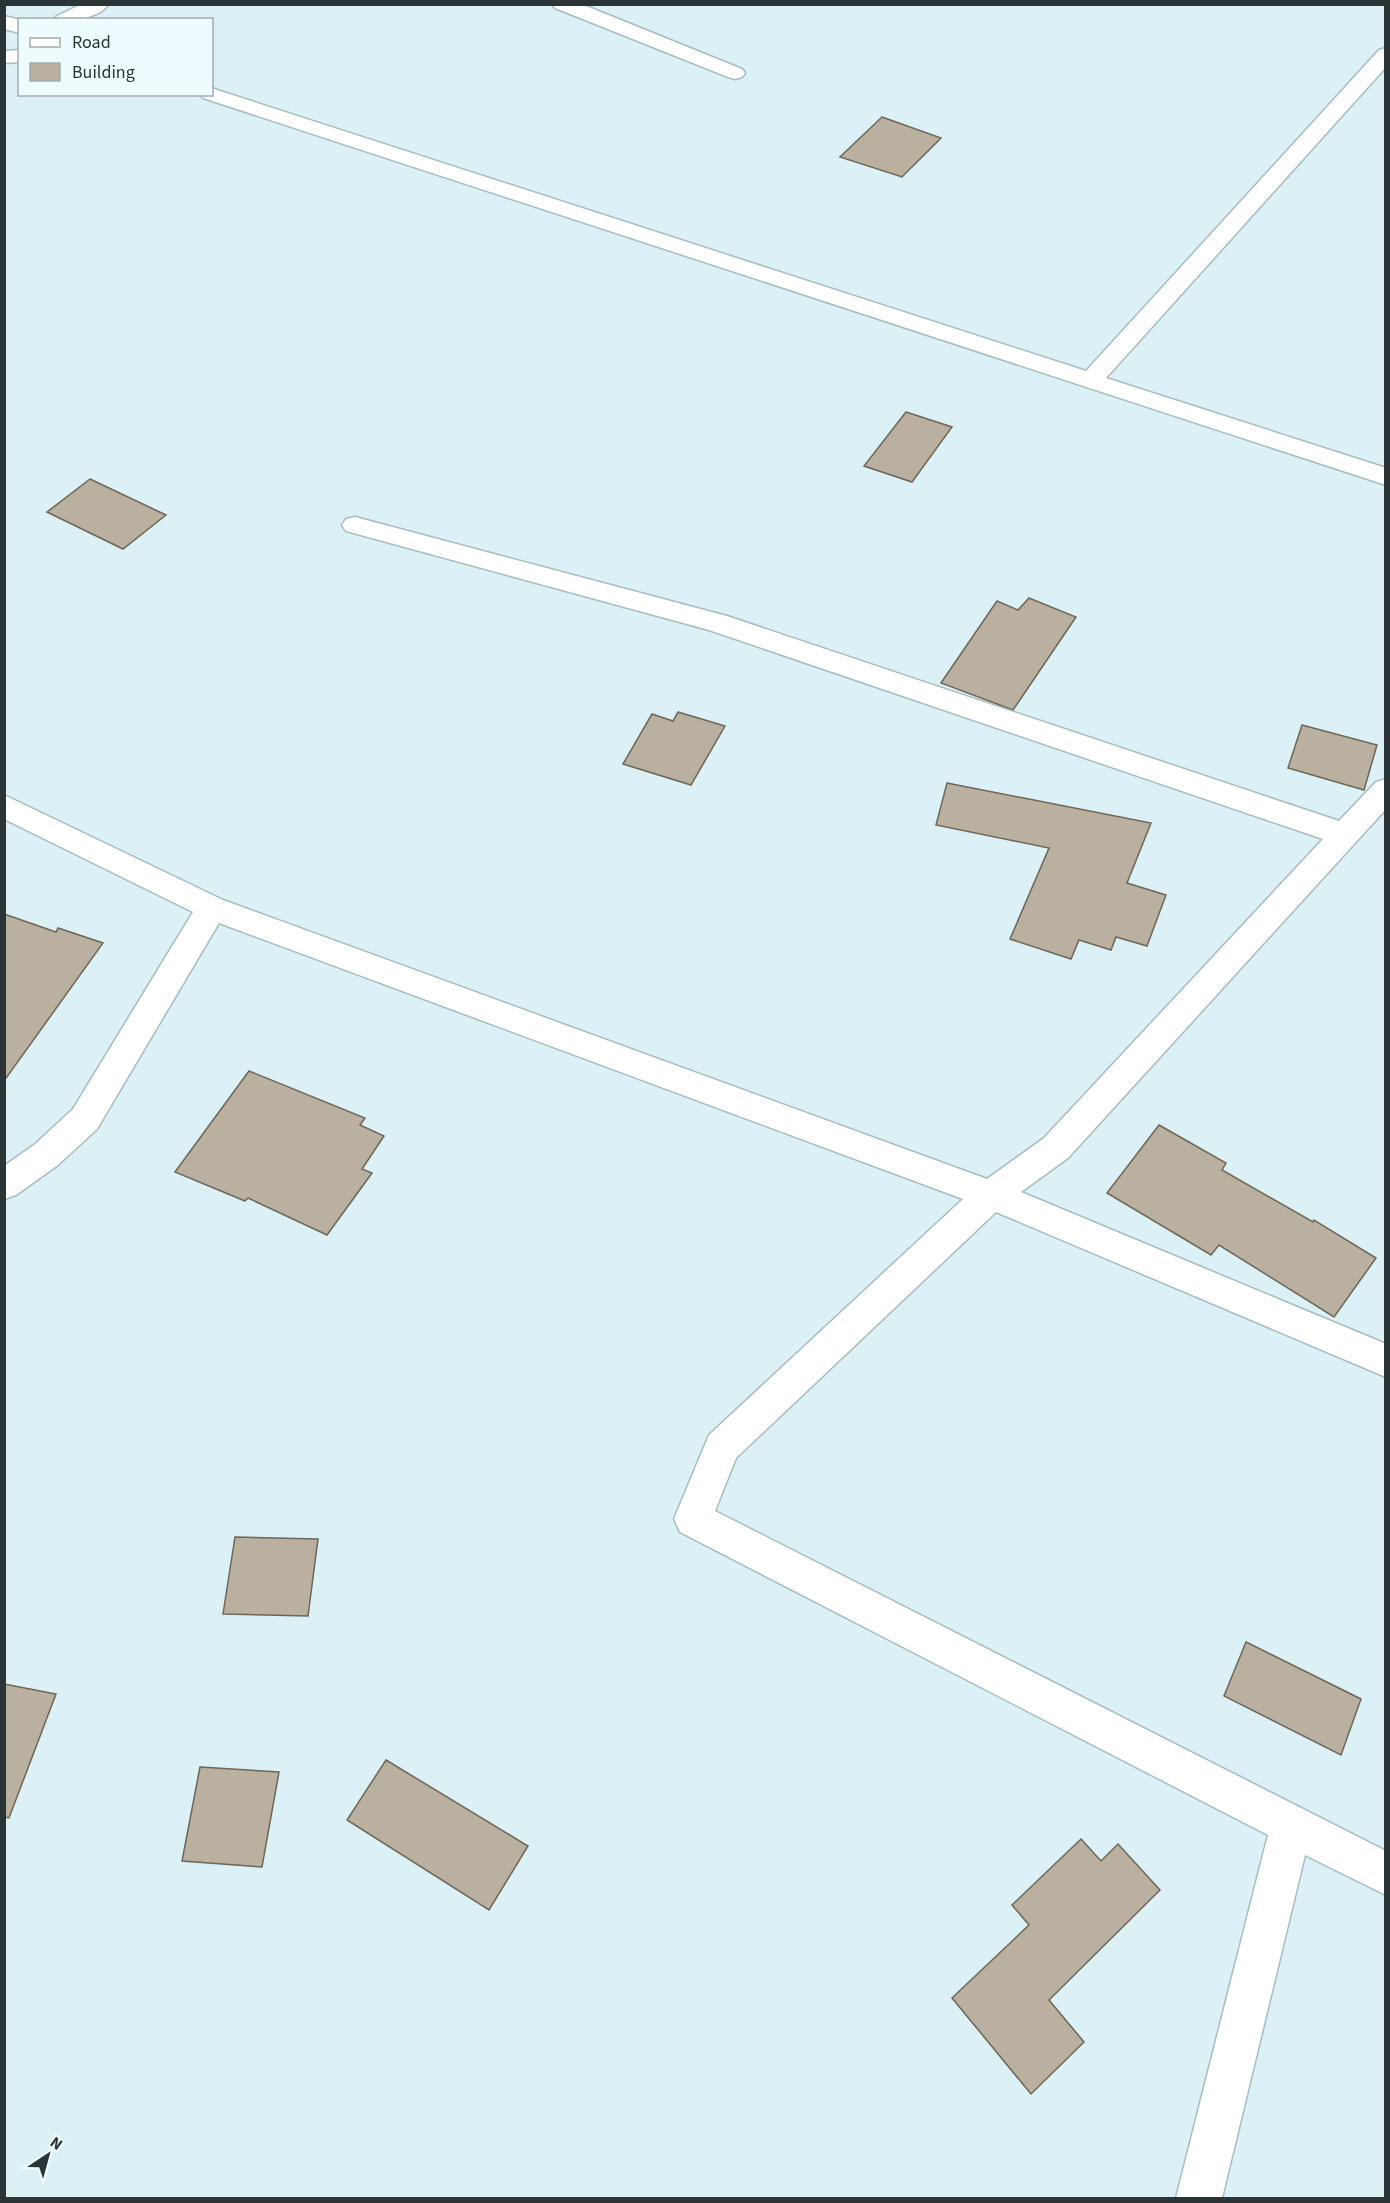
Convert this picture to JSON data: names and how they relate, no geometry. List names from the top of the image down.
{
  "legend": ["Road", "Building"],
  "north": "top right"
}
